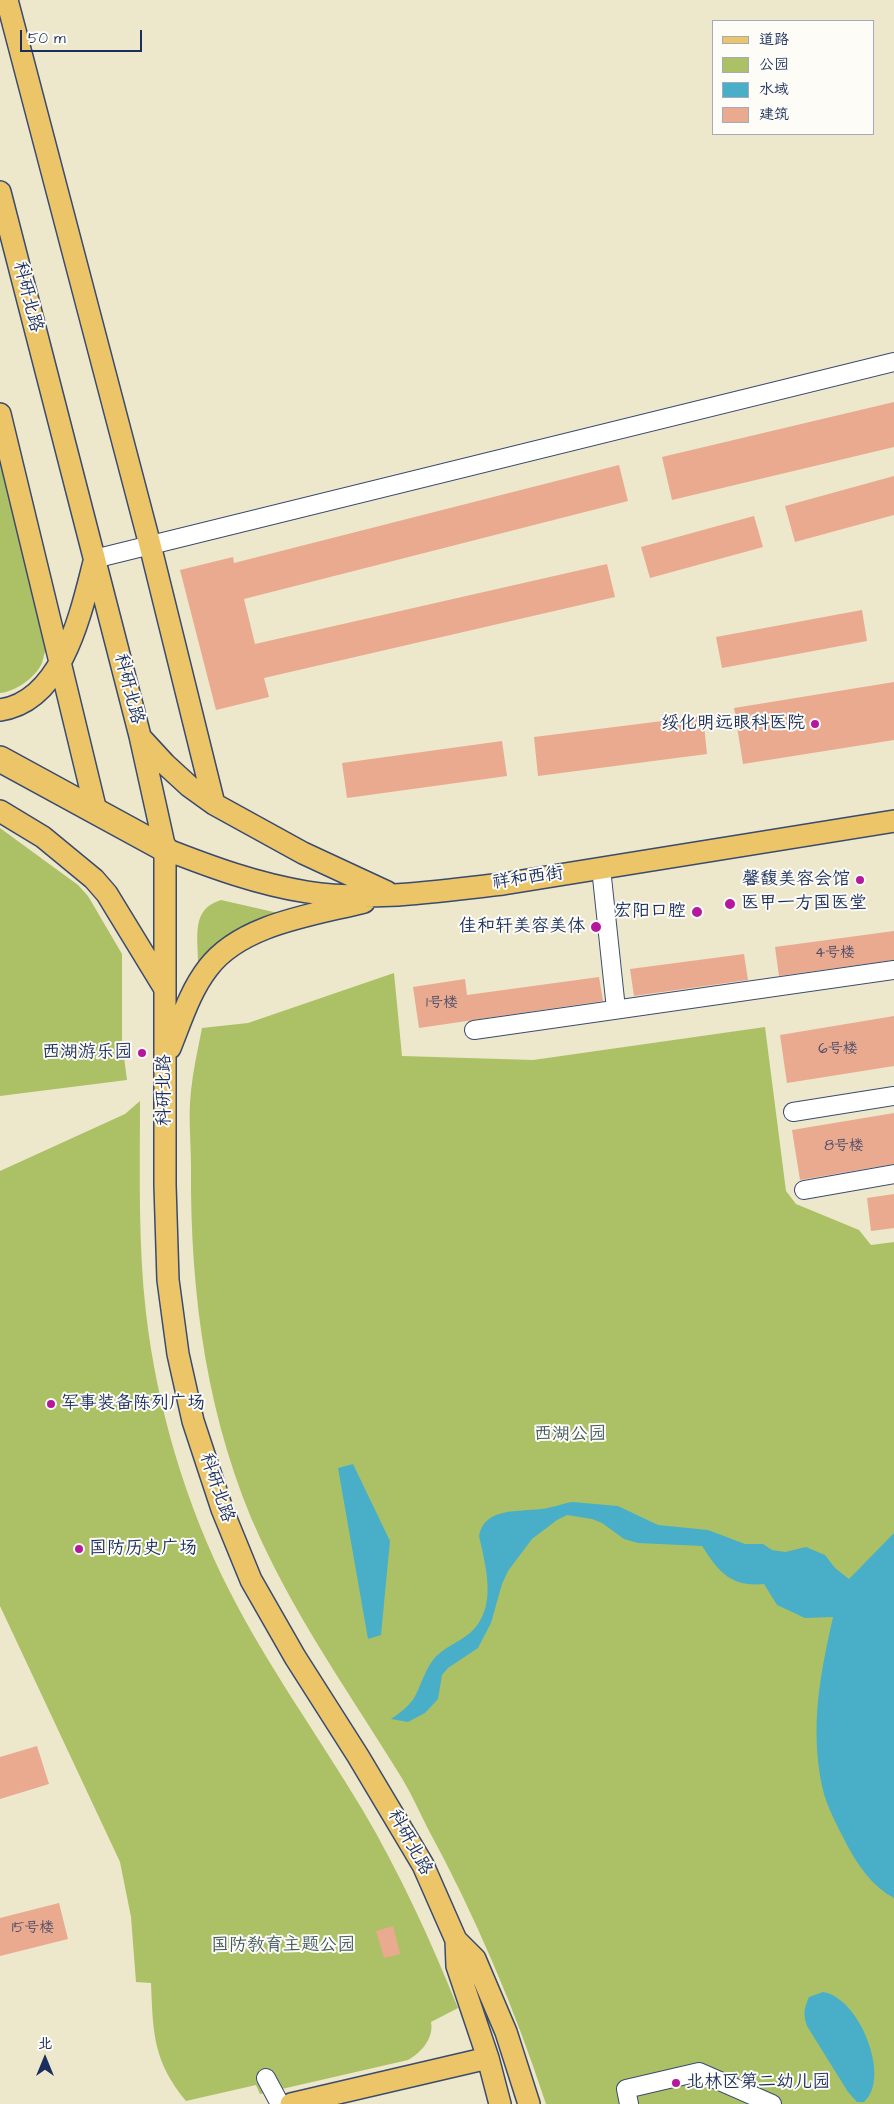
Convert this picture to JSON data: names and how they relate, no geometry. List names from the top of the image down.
{
  "streets": {
    "main road": ["科研北路", "祥和西街"]
  },
  "crossings": [
    ["科研北路", "祥和西街"]
  ],
  "parks": ["西湖公园", "国防教育主题公园"],
  "places": [
    "绥化明远眼科医院",
    "馨馥美容会馆",
    "医甲一方国医堂",
    "宏阳口腔",
    "佳和轩美容美体",
    "西湖游乐园",
    "军事装备陈列广场",
    "国防历史广场",
    "北林区第二幼儿园"
  ],
  "house_numbers": [
    "4号楼",
    "1号楼",
    "6号楼",
    "8号楼",
    "15号楼"
  ],
  "legend": [
    "道路",
    "公园",
    "水域",
    "建筑"
  ],
  "scale_bar": "50 m",
  "north": "top"
}
